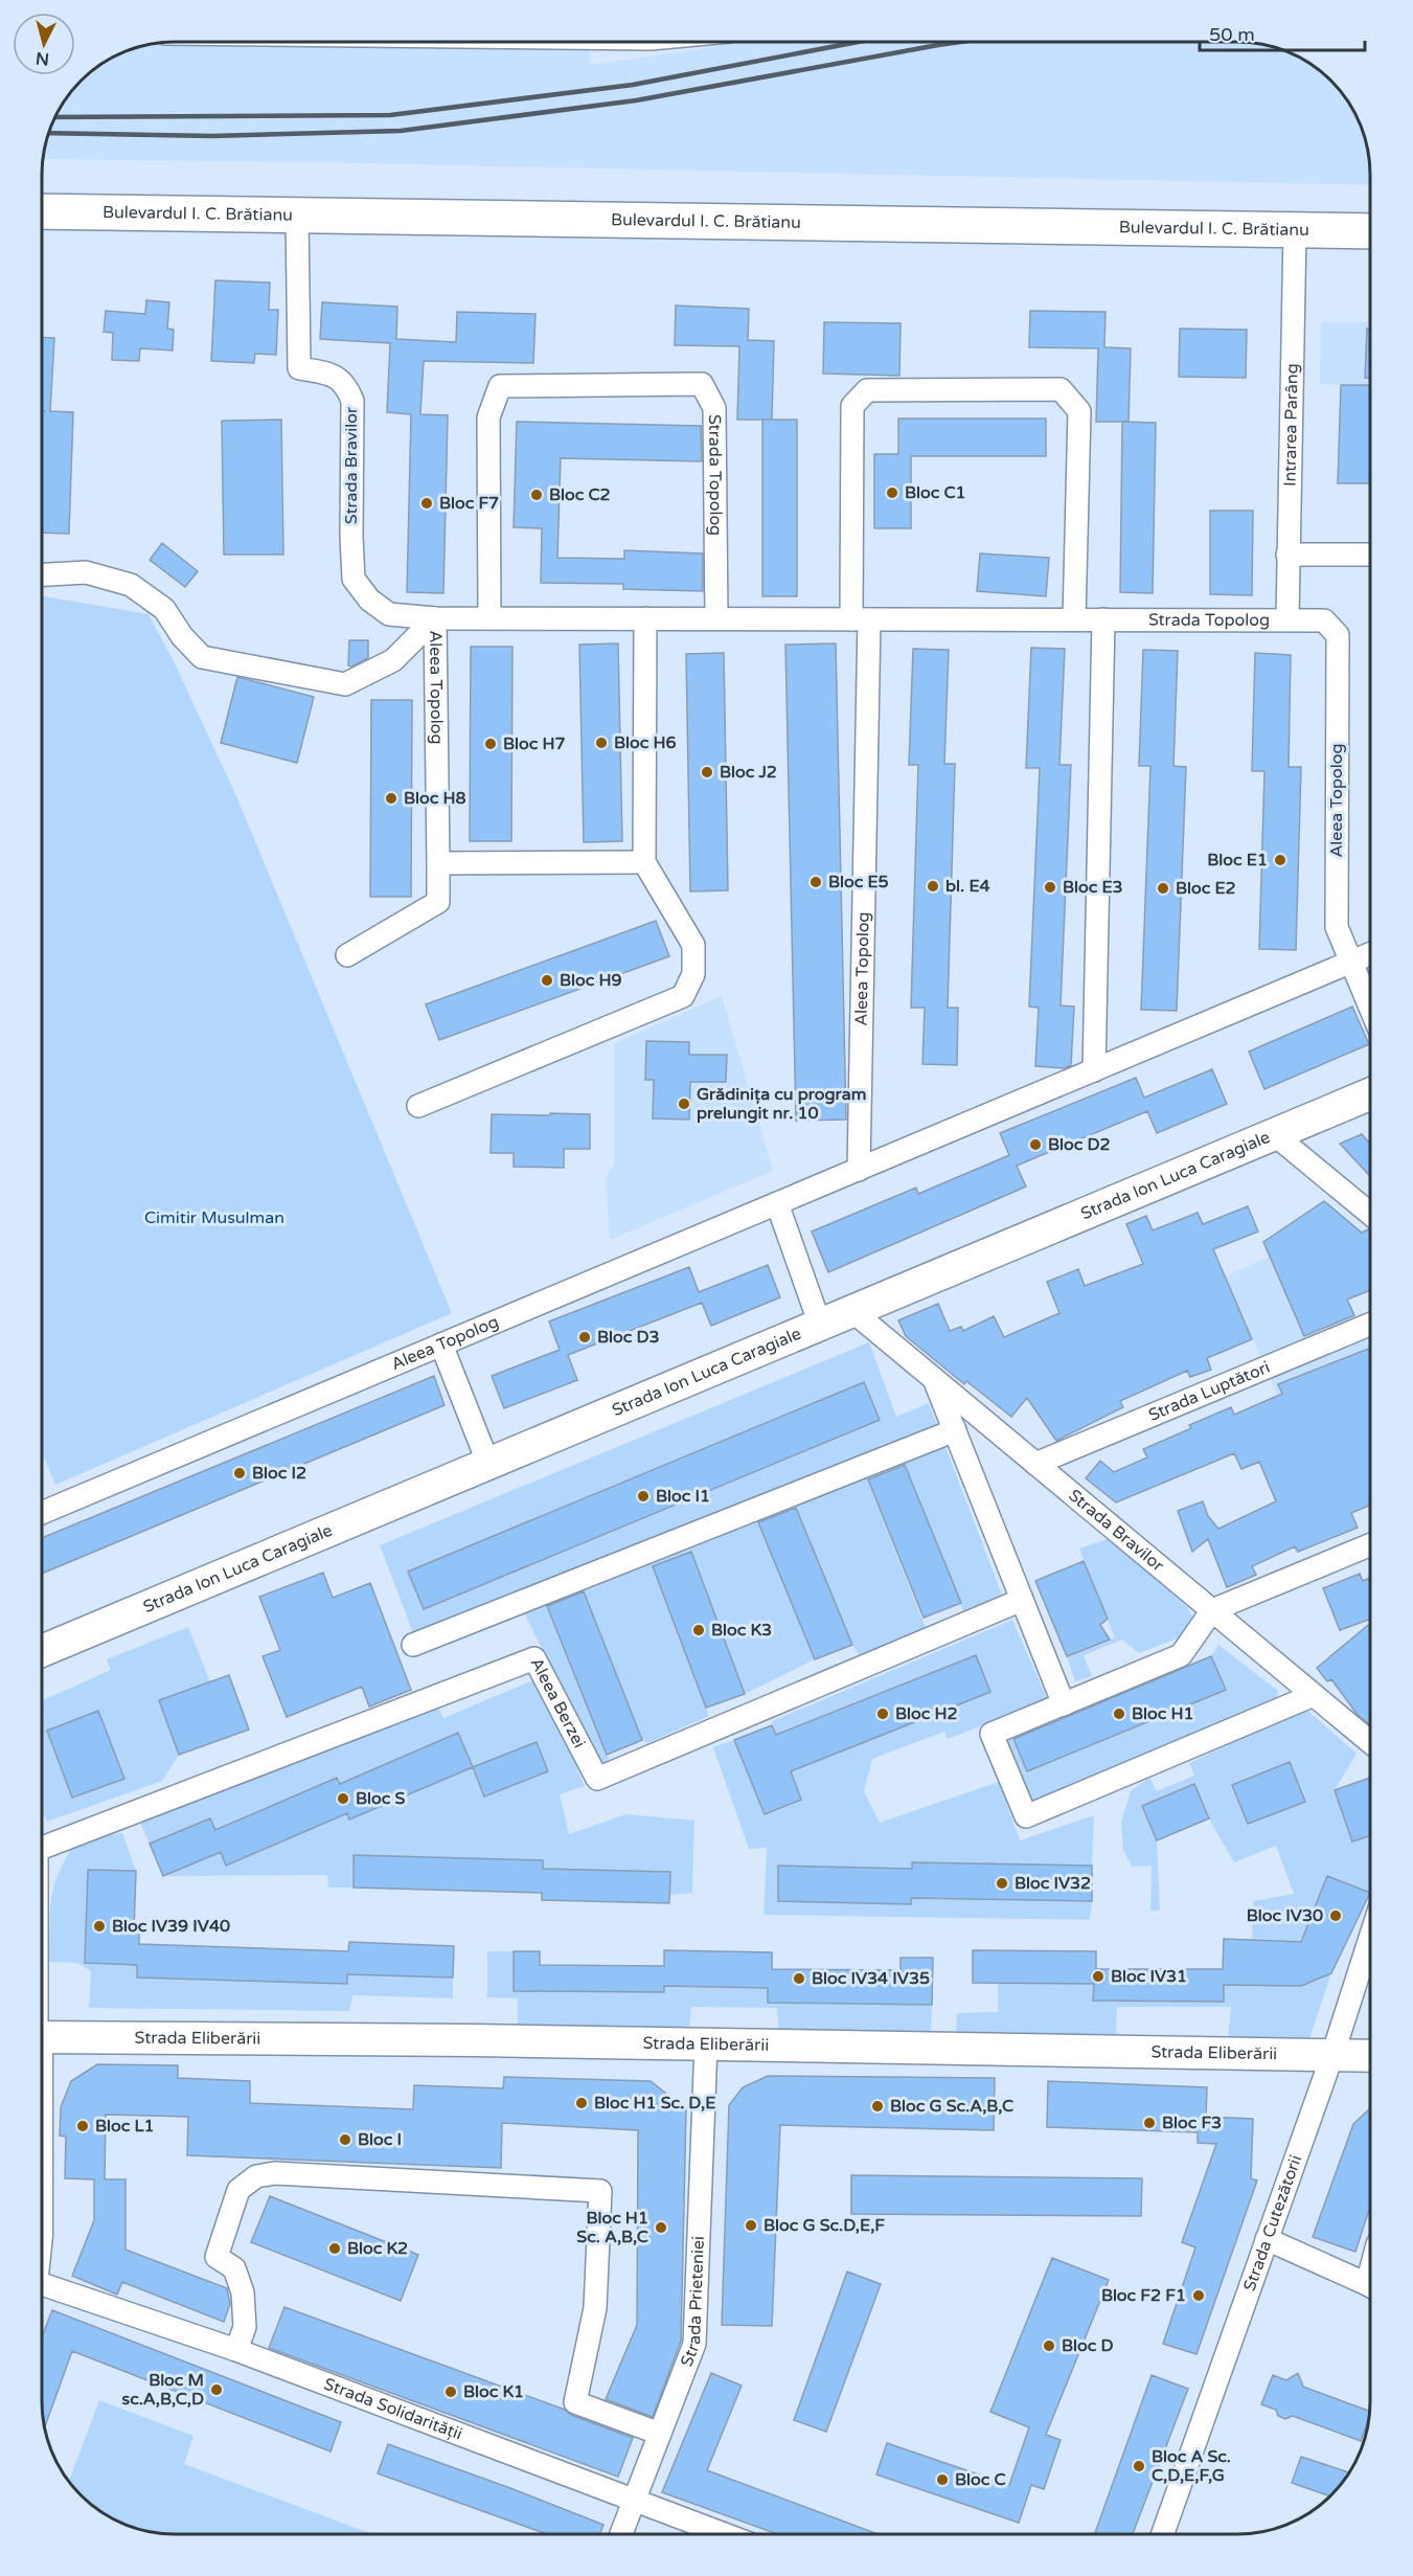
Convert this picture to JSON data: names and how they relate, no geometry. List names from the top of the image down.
{
  "streets": {
    "main road": ["Bulevardul I. C. Brătianu"],
    "street": [
      "Intrarea Parâng",
      "Strada Bravilor",
      "Strada Topolog",
      "Aleea Topolog",
      "Strada Ion Luca Caragiale",
      "Strada Luptători",
      "Aleea Berzei",
      "Strada Eliberării",
      "Strada Cutezătorii",
      "Strada Prieteniei",
      "Strada Solidarității"
    ]
  },
  "crossings": [
    ["Bulevardul I. C. Brătianu", "Intrarea Parâng"],
    ["Bulevardul I. C. Brătianu", "Strada Bravilor"],
    ["Intrarea Parâng", "Strada Topolog"],
    ["Strada Bravilor", "Strada Topolog"],
    ["Strada Bravilor", "Aleea Topolog"],
    ["Strada Bravilor", "Strada Ion Luca Caragiale"],
    ["Strada Bravilor", "Strada Luptători"],
    ["Strada Topolog", "Aleea Topolog"],
    ["Strada Eliberării", "Strada Cutezătorii"],
    ["Strada Eliberării", "Strada Prieteniei"],
    ["Strada Prieteniei", "Strada Solidarității"]
  ],
  "parks": ["Cimitir Musulman"],
  "places": [
    "Bloc C1",
    "Bloc C2",
    "Bloc F7",
    "Bloc H6",
    "Bloc H7",
    "Bloc J2",
    "Bloc H8",
    "Bloc E1",
    "Bloc E5",
    "bl. E4",
    "Bloc E3",
    "Bloc E2",
    "Bloc H9",
    "Grădinița cu program prelungit nr. 10",
    "Bloc D2",
    "Bloc D3",
    "Bloc I2",
    "Bloc I1",
    "Bloc K3",
    "Bloc H2",
    "Bloc H1",
    "Bloc S",
    "Bloc IV32",
    "Bloc IV30",
    "Bloc IV39 IV40",
    "Bloc IV31",
    "Bloc IV34 IV35",
    "Bloc H1 Sc. D,E",
    "Bloc G Sc.A,B,C",
    "Bloc F3",
    "Bloc L1",
    "Bloc I",
    "Bloc G Sc.D,E,F",
    "Bloc H1 Sc. A,B,C",
    "Bloc K2",
    "Bloc F2 F1",
    "Bloc D",
    "Bloc M sc.A,B,C,D",
    "Bloc K1",
    "Bloc A Sc. C,D,E,F,G",
    "Bloc C"
  ],
  "scale_bar": "50 m",
  "north": "bottom"
}
